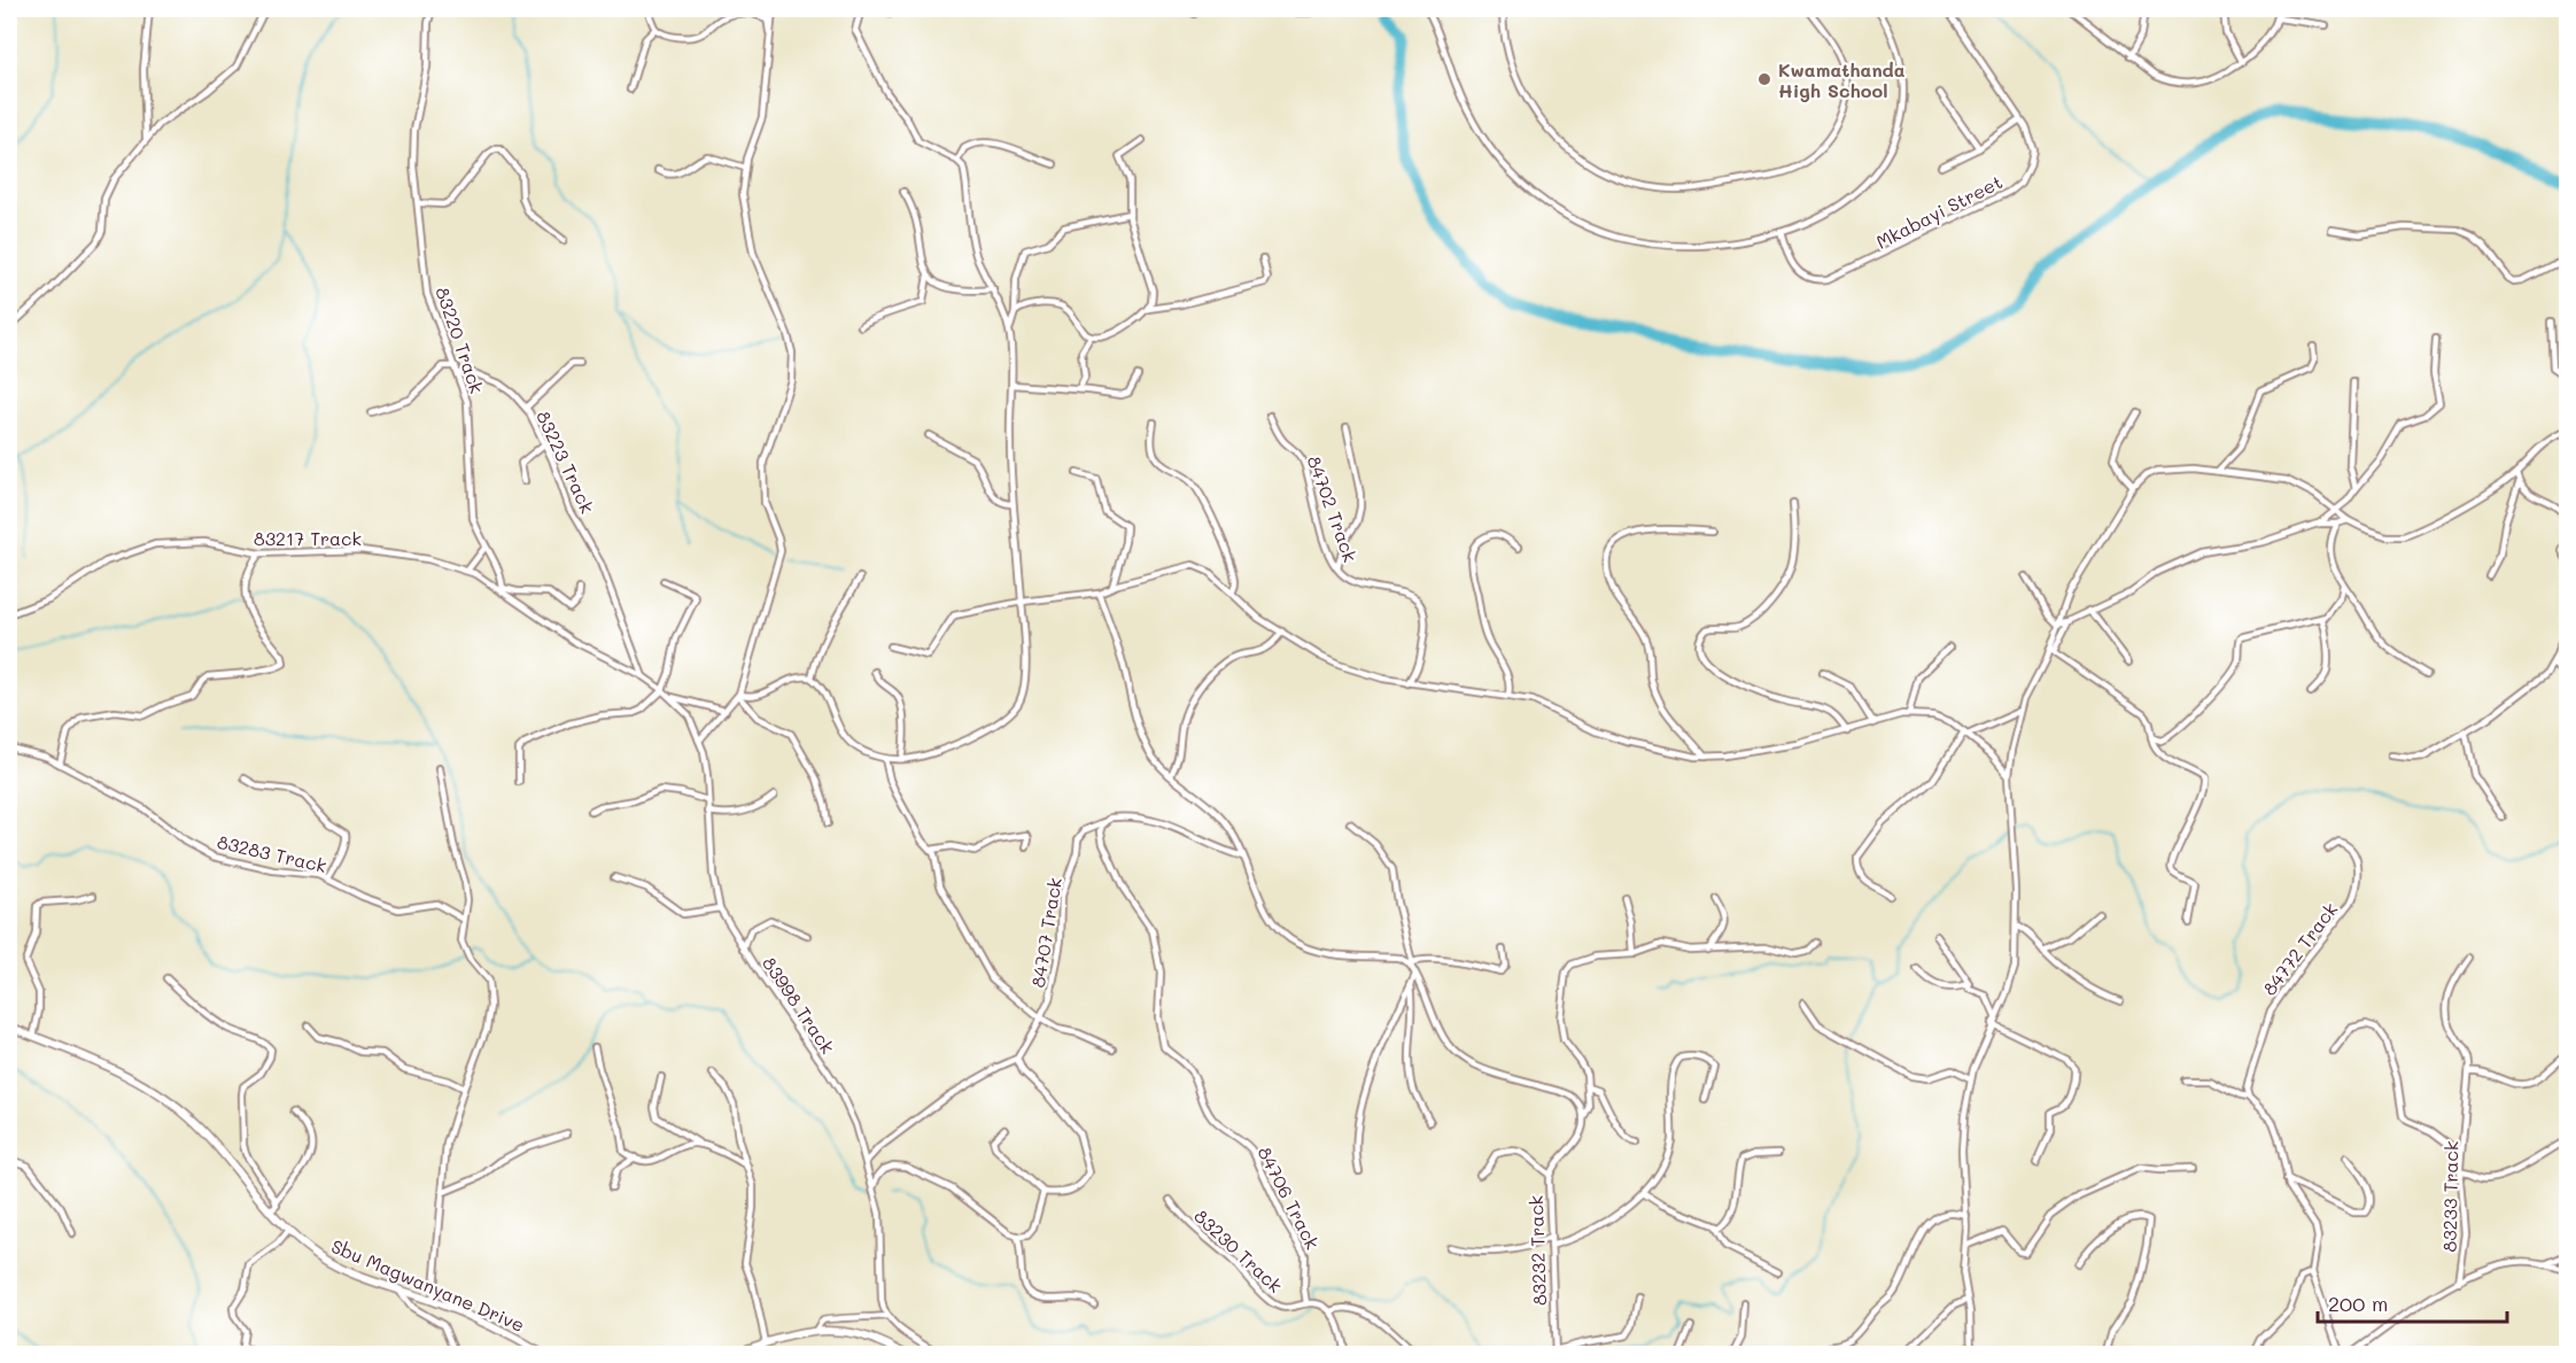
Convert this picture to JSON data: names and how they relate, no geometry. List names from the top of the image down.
{
  "streets": {
    "main road": ["Sbu Magwanyane Drive"],
    "street": [
      "Mkabayi Street",
      "83220 Track",
      "83223 Track",
      "84702 Track",
      "83217 Track",
      "83283 Track",
      "84707 Track",
      "84772 Track",
      "83998 Track",
      "83233 Track",
      "84706 Track",
      "83230 Track",
      "83232 Track"
    ]
  },
  "crossings": [
    ["83220 Track", "83223 Track"],
    ["83220 Track", "83217 Track"],
    ["83223 Track", "83217 Track"],
    ["83217 Track", "83998 Track"],
    ["84707 Track", "84706 Track"],
    ["84706 Track", "83230 Track"]
  ],
  "places": ["Kwamathanda High School"],
  "scale_bar": "200 m"
}
